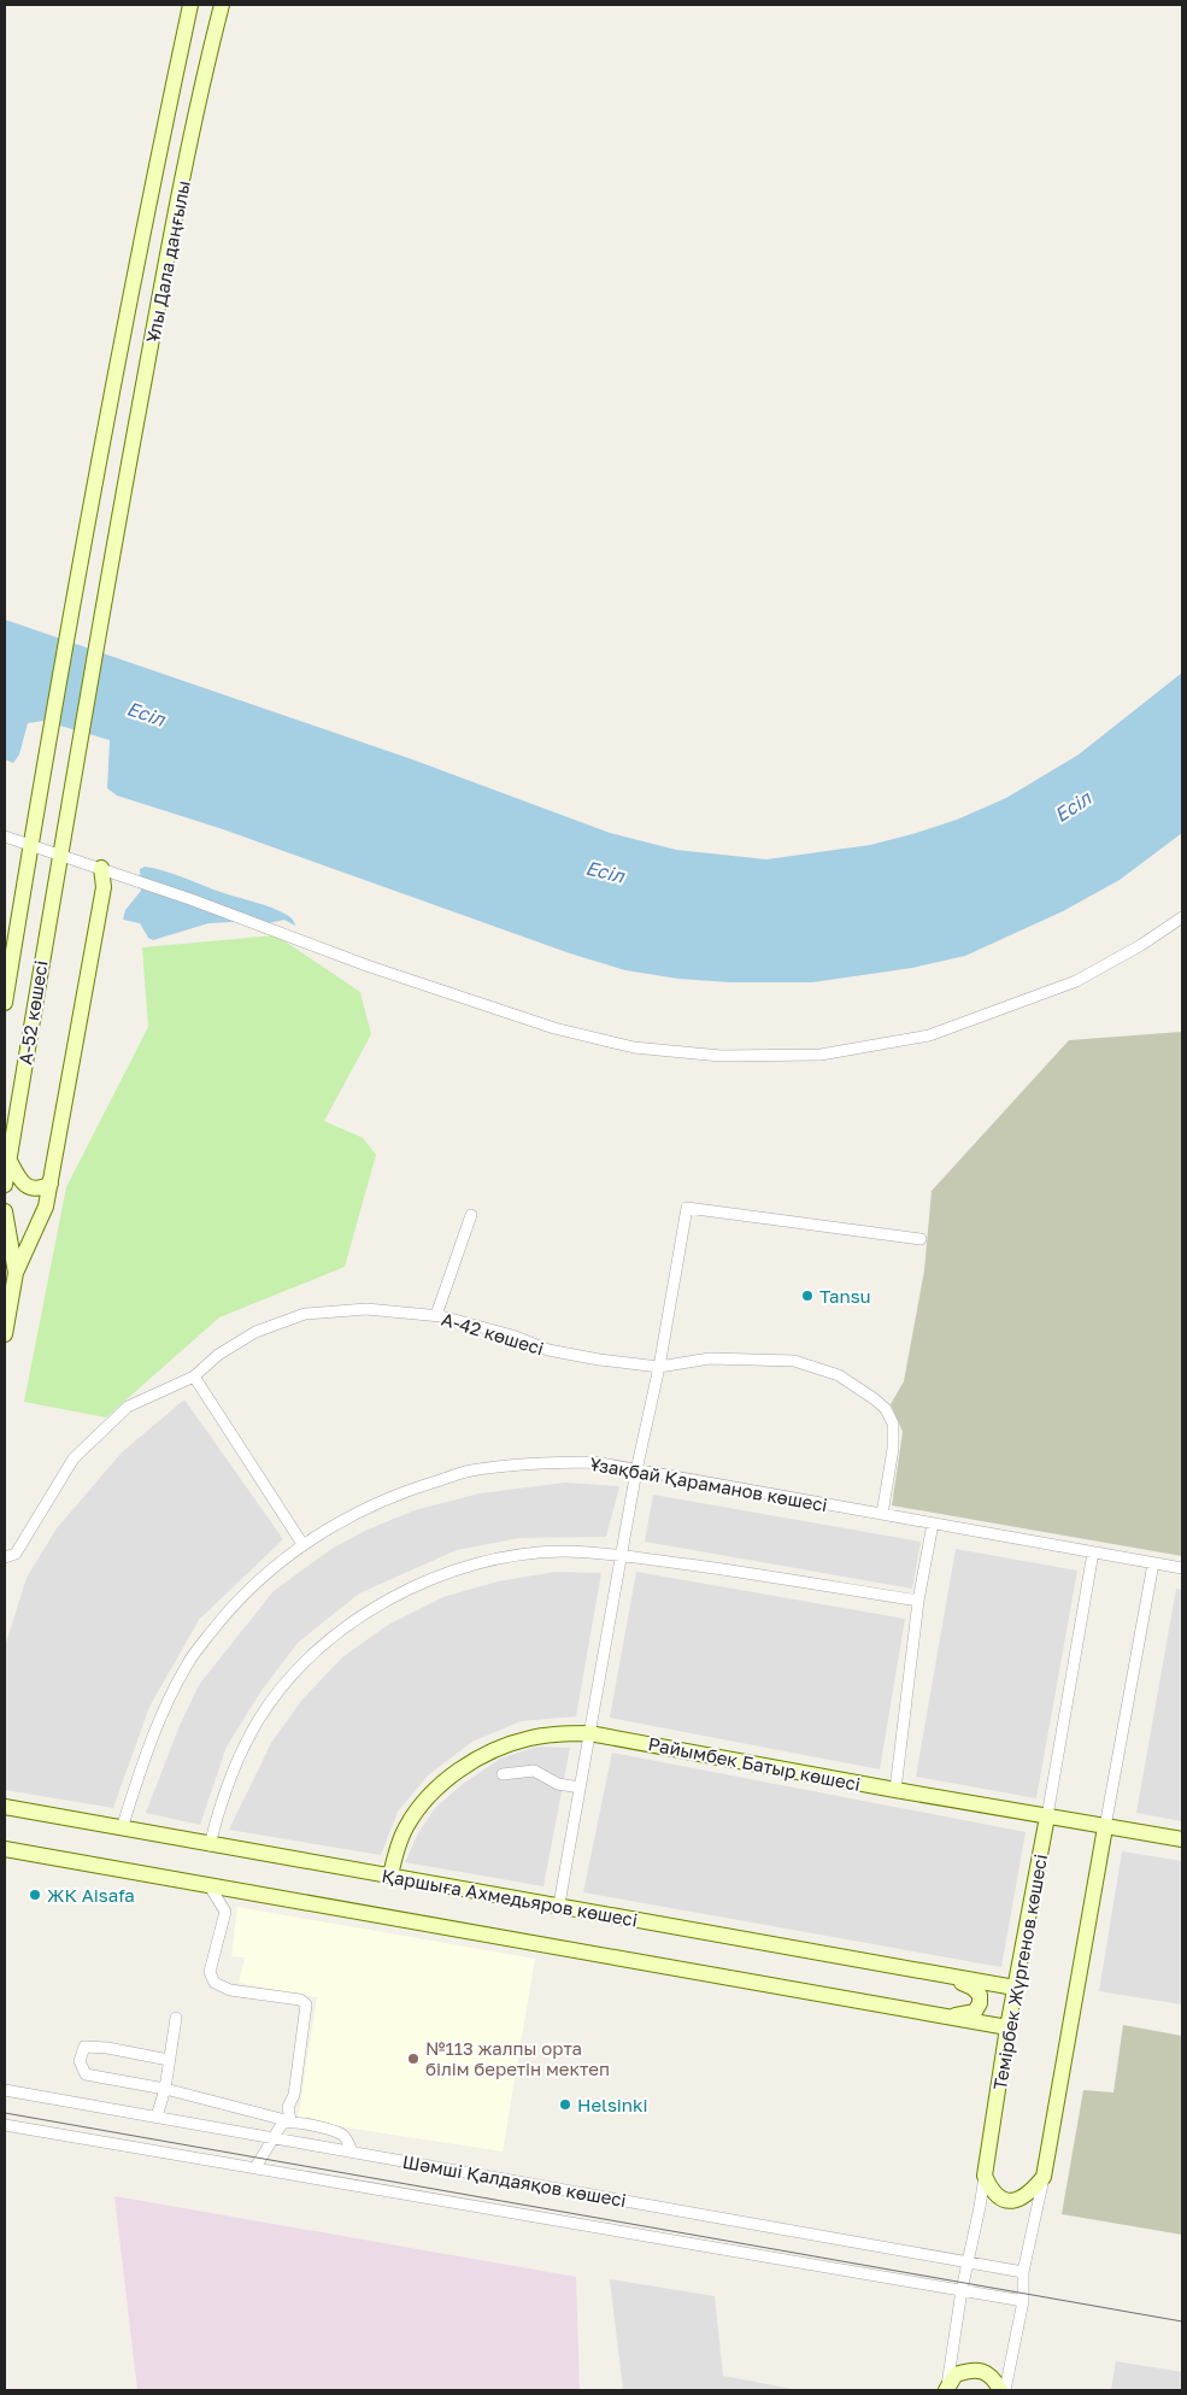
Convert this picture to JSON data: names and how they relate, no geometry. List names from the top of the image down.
{
  "streets": {
    "street": [
      "Ұлы Дала даңғылы",
      "А-52 көшесі",
      "А-42 көшесі",
      "Ұзақбай Қараманов көшесі",
      "Райымбек Батыр көшесі",
      "Қаршыға Ахмедьяров көшесі",
      "Темірбек Жүргенов көшесі",
      "Шәмші Қалдаяқов көшесі"
    ]
  },
  "crossings": [
    ["Ұлы Дала даңғылы", "А-52 көшесі"],
    ["А-42 көшесі", "Ұзақбай Қараманов көшесі"],
    ["Ұзақбай Қараманов көшесі", "Қаршыға Ахмедьяров көшесі"],
    ["Ұзақбай Қараманов көшесі", "Темірбек Жүргенов көшесі"],
    ["Райымбек Батыр көшесі", "Қаршыға Ахмедьяров көшесі"],
    ["Райымбек Батыр көшесі", "Темірбек Жүргенов көшесі"],
    ["Қаршыға Ахмедьяров көшесі", "Темірбек Жүргенов көшесі"],
    ["Темірбек Жүргенов көшесі", "Шәмші Қалдаяқов көшесі"]
  ],
  "water": ["Есіл"],
  "places": [
    "Tansu",
    "ЖК Aisafa",
    "№113 жалпы орта білім беретін мектеп",
    "Helsinki"
  ]
}
